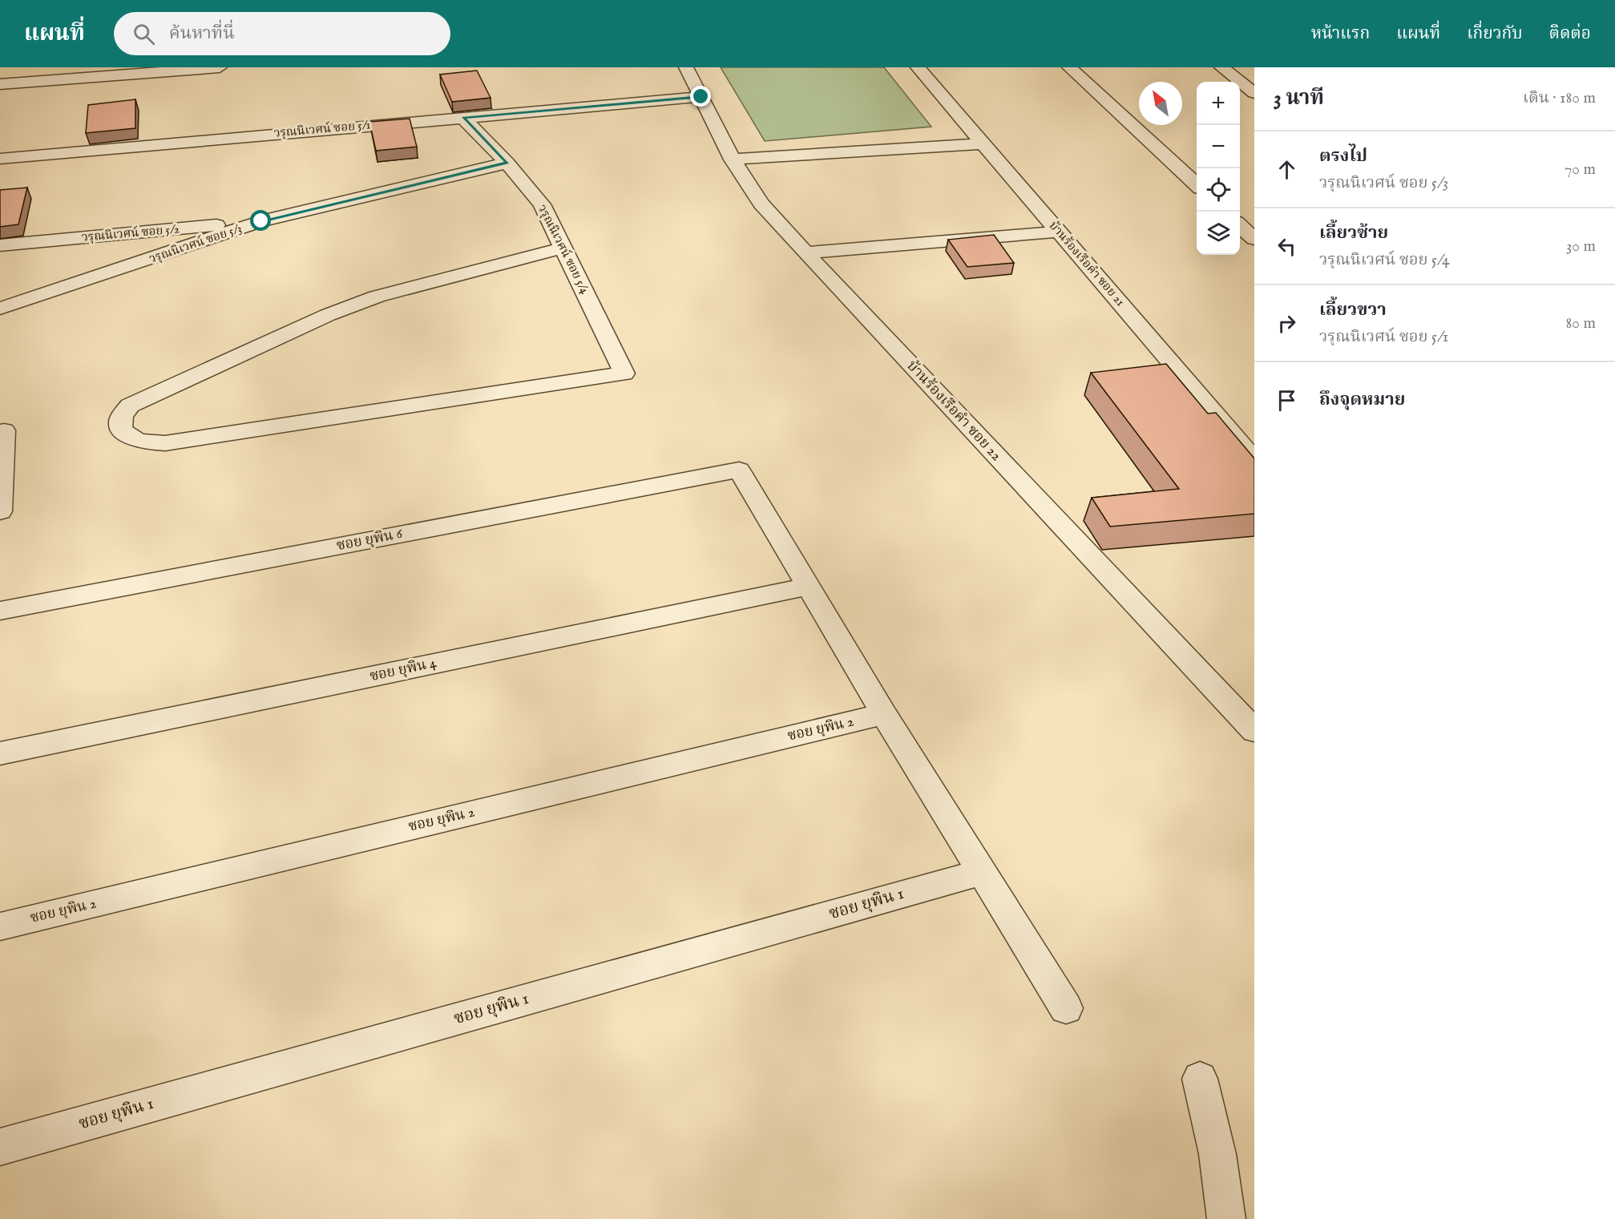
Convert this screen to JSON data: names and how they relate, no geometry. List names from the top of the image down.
{
  "streets": {
    "street": [
      "วรุณนิเวศน์ ซอย 5/1",
      "วรุณนิเวศน์ ซอย 5/2",
      "วรุณนิเวศน์ ซอย 5/3",
      "วรุณนิเวศน์ ซอย 5/4",
      "บ้านร้องเรือคำ ซอย 21",
      "บ้านร้องเรือคำ ซอย 22",
      "ซอย ยุพิน 6",
      "ซอย ยุพิน 4",
      "ซอย ยุพิน 2",
      "ซอย ยุพิน 1"
    ]
  },
  "crossings": [
    ["วรุณนิเวศน์ ซอย 5/1", "วรุณนิเวศน์ ซอย 5/4"],
    ["วรุณนิเวศน์ ซอย 5/1", "บ้านร้องเรือคำ ซอย 22"],
    ["วรุณนิเวศน์ ซอย 5/2", "วรุณนิเวศน์ ซอย 5/3"],
    ["วรุณนิเวศน์ ซอย 5/3", "วรุณนิเวศน์ ซอย 5/4"],
    ["ซอย ยุพิน 6", "ซอย ยุพิน 4"]
  ],
  "north": "top left",
  "page": {
    "header": "แผนที่",
    "search": "ค้นหาที่นี่",
    "nav": [
      "หน้าแรก",
      "แผนที่",
      "เกี่ยวกับ",
      "ติดต่อ"
    ],
    "heading": ["3 นาที", "เดิน · 180 m"],
    "map_buttons": ["+", "−"],
    "list": [
      ["ตรงไป", "วรุณนิเวศน์ ซอย 5/3", "70 m"],
      ["เลี้ยวซ้าย", "วรุณนิเวศน์ ซอย 5/4", "30 m"],
      ["เลี้ยวขวา", "วรุณนิเวศน์ ซอย 5/1", "80 m"],
      "ถึงจุดหมาย"
    ]
  }
}
